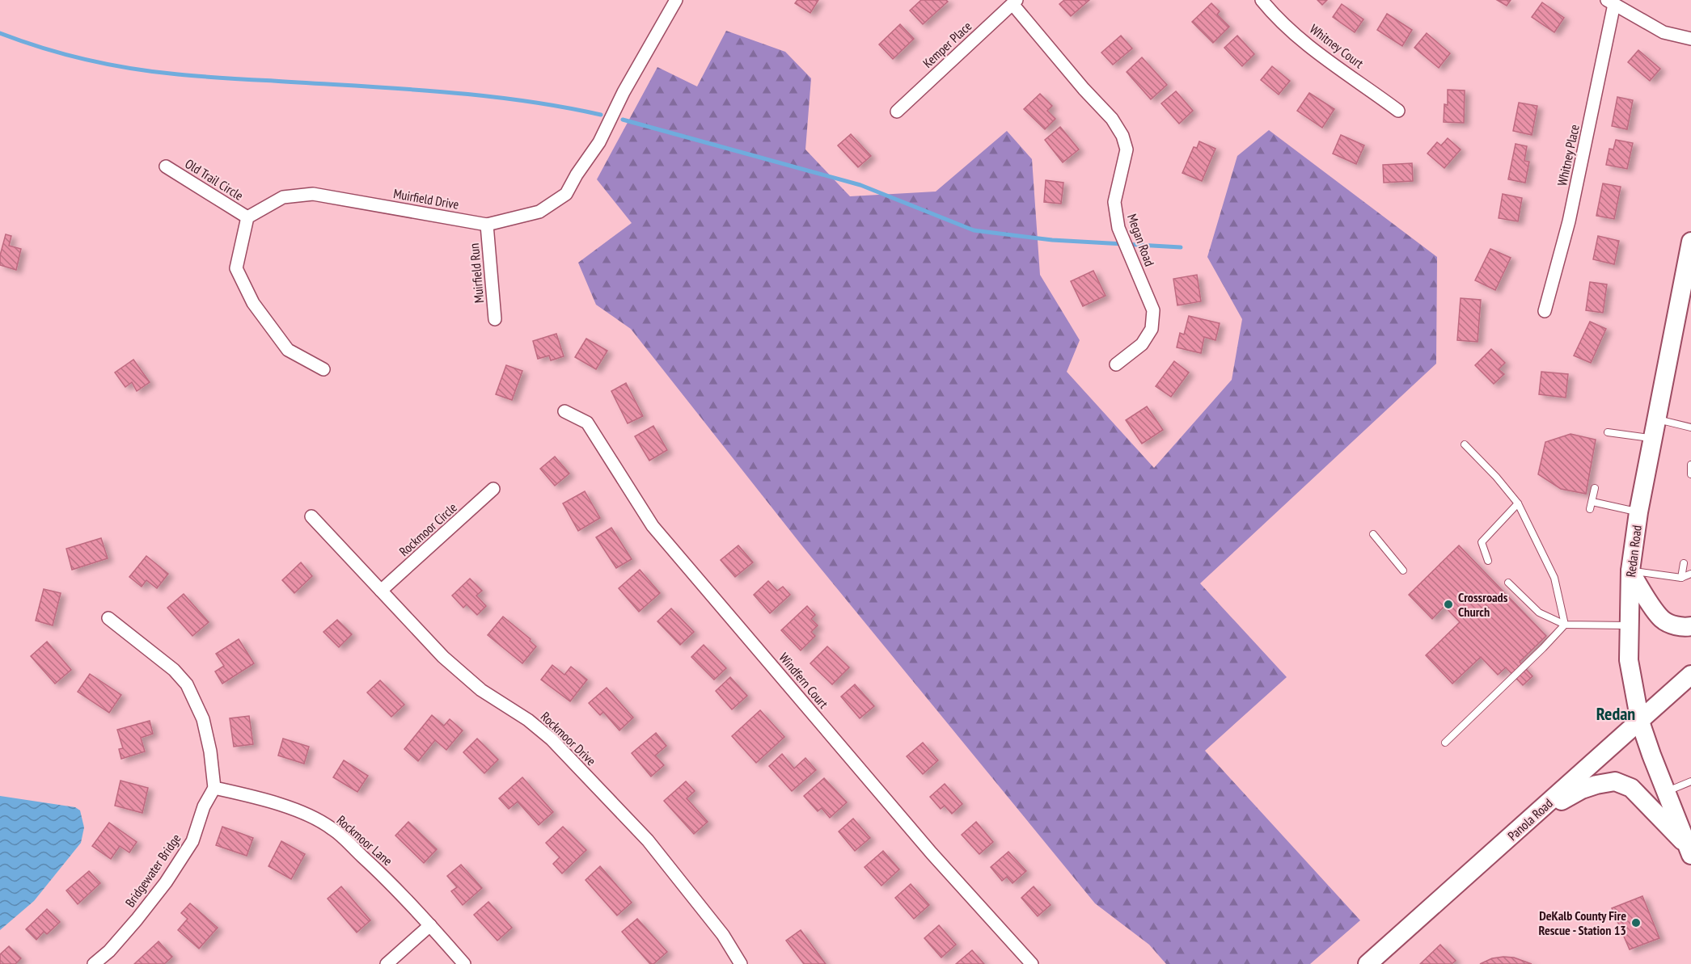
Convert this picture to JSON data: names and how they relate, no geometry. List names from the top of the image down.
{
  "streets": {
    "main road": ["Redan Road", "Panola Road"],
    "street": [
      "Kemper Place",
      "Whitney Court",
      "Whitney Place",
      "Old Trail Circle",
      "Muirfield Drive",
      "Megan Road",
      "Muirfield Run",
      "Rockmoor Circle",
      "Windfern Court",
      "Rockmoor Drive",
      "Rockmoor Lane",
      "Bridgewater Bridge"
    ]
  },
  "crossings": [
    ["Kemper Place", "Megan Road"],
    ["Old Trail Circle", "Muirfield Drive"],
    ["Muirfield Drive", "Muirfield Run"],
    ["Rockmoor Circle", "Rockmoor Drive"],
    ["Redan Road", "Panola Road"],
    ["Rockmoor Lane", "Bridgewater Bridge"]
  ],
  "districts": ["Redan"],
  "places": ["Crossroads Church", "DeKalb County Fire Rescue - Station 13"]
}
